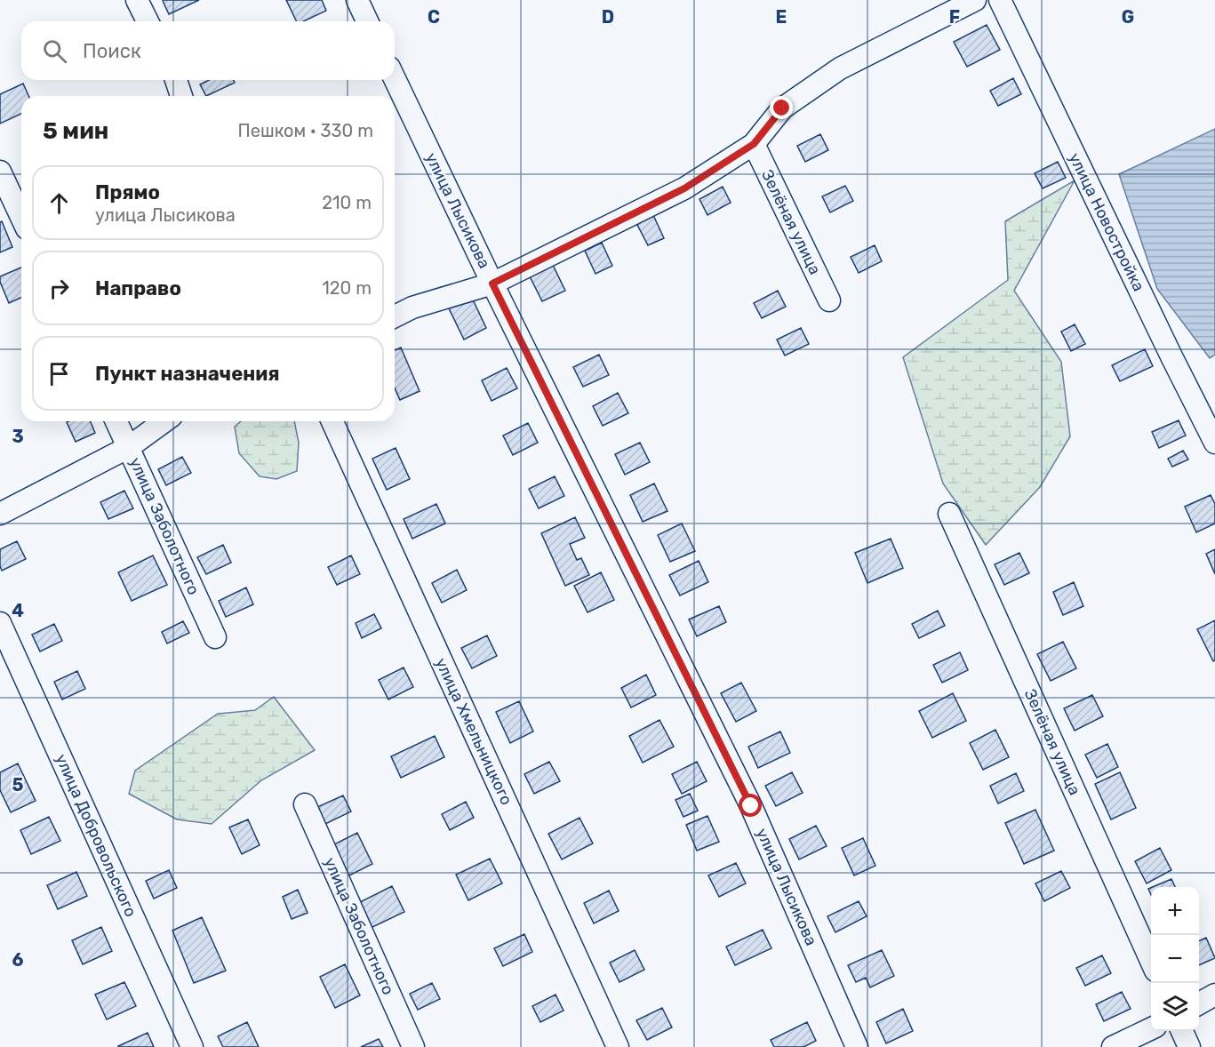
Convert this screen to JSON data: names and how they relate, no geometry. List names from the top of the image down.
{
  "streets": {
    "street": [
      "улица Лысикова",
      "Зелёная улица",
      "улица Новостройка",
      "улица Заболотного",
      "улица Хмельницкого",
      "улица Добровольского"
    ]
  },
  "page": {
    "search": "Поиск",
    "heading": ["5 мин", "Пешком · 330 m"],
    "list": [
      ["Прямо", "улица Лысикова", "210 m"],
      ["Направо", "120 m"],
      "Пункт назначения"
    ],
    "map_buttons": ["+", "−"]
  },
  "grid": {
    "columns": [
      "C",
      "D",
      "E",
      "F",
      "G"
    ],
    "rows": [
      "3",
      "4",
      "5",
      "6"
    ]
  }
}
